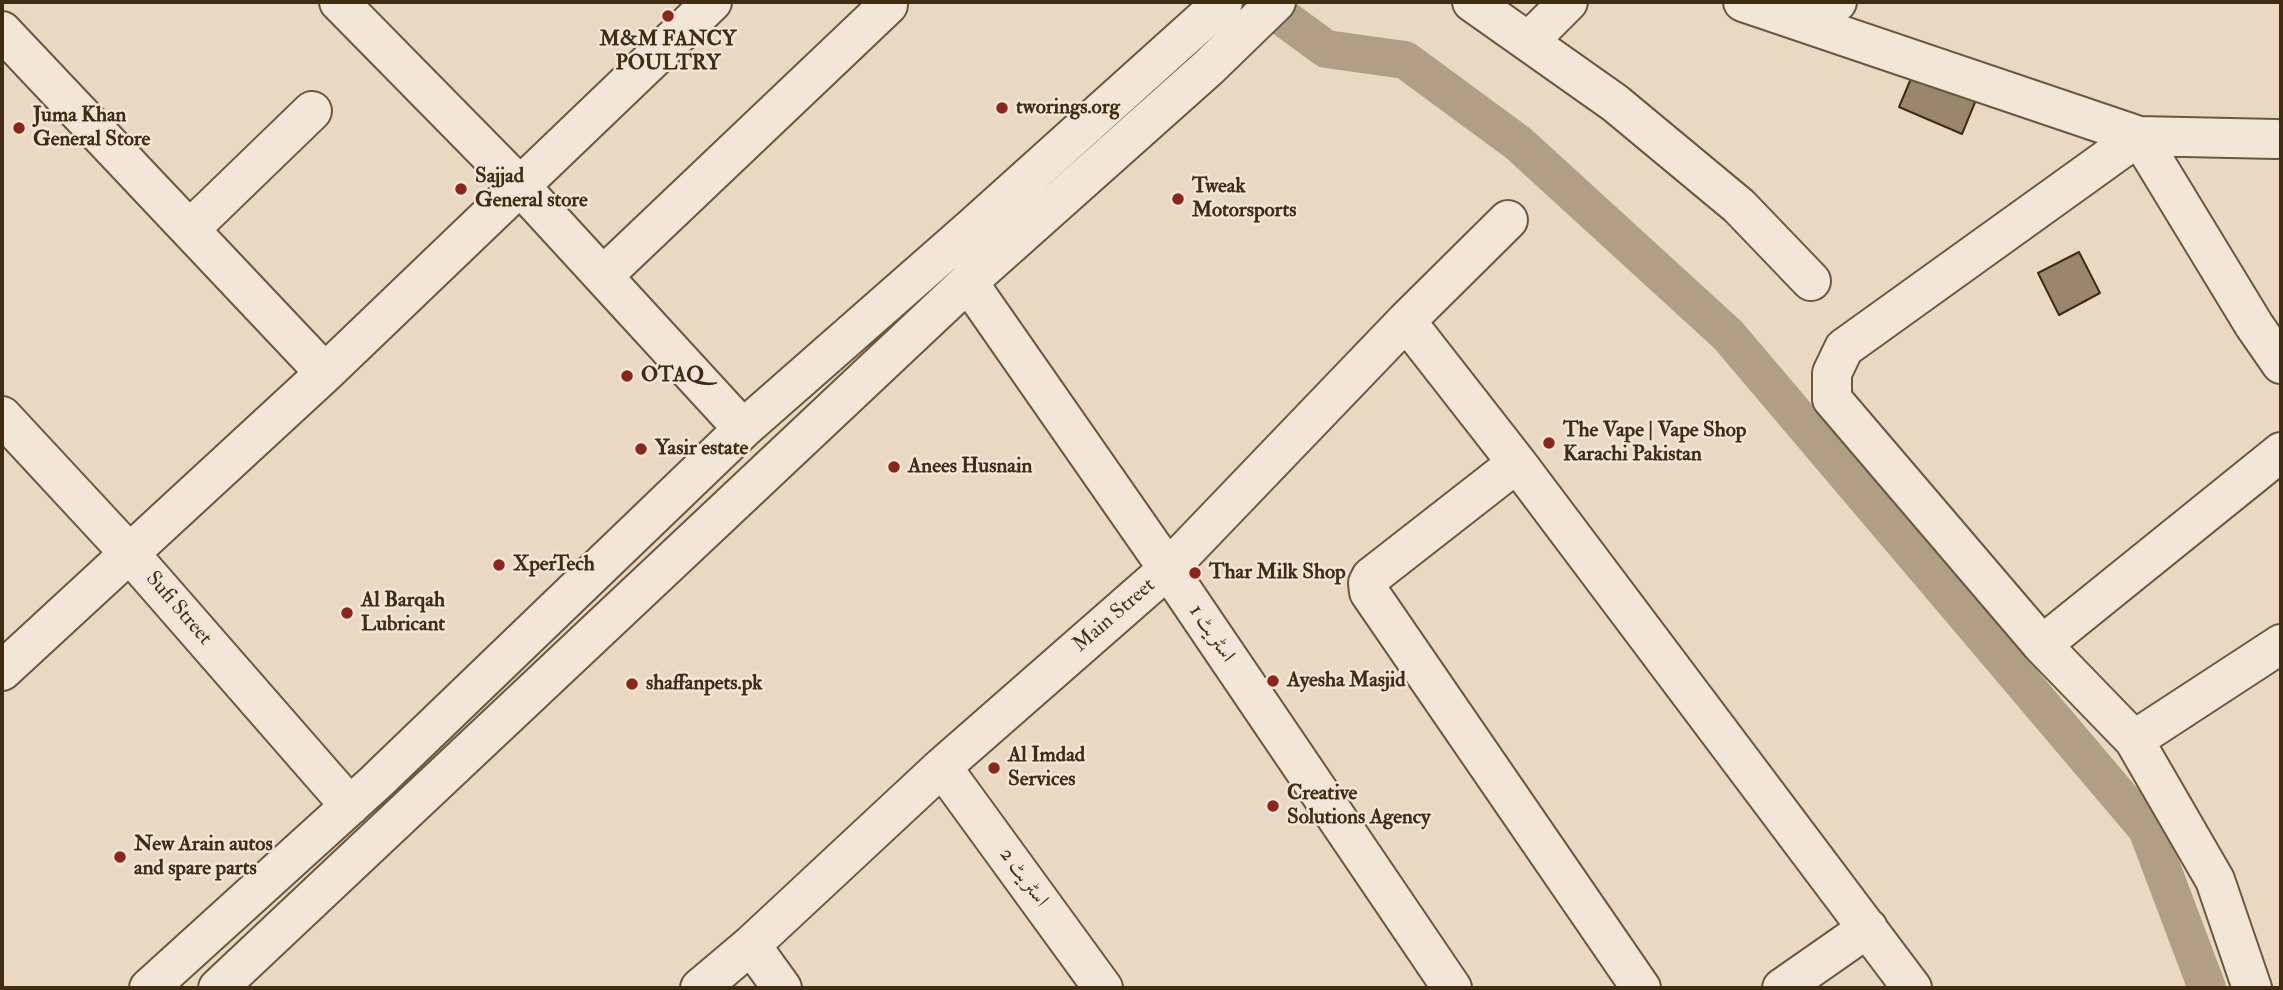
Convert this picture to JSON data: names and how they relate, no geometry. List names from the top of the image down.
{
  "streets": {
    "street": [
      "Sufi Street",
      "Main Street",
      "اسٹریٹ 1",
      "اسٹریٹ 2"
    ]
  },
  "crossings": [
    ["Main Street", "اسٹریٹ 1"],
    ["Main Street", "اسٹریٹ 2"]
  ],
  "places": [
    "M&M FANCY POULTRY",
    "tworings.org",
    "Juma Khan General Store",
    "Sajjad General store",
    "Tweak Motorsports",
    "OTAQ",
    "The Vape | Vape Shop Karachi Pakistan",
    "Yasir estate",
    "Anees Husnain",
    "XperTech",
    "Thar Milk Shop",
    "Al Barqah Lubricant",
    "Ayesha Masjid",
    "shaffanpets.pk",
    "Al Imdad Services",
    "Creative Solutions Agency",
    "New Arain autos and spare parts"
  ]
}
